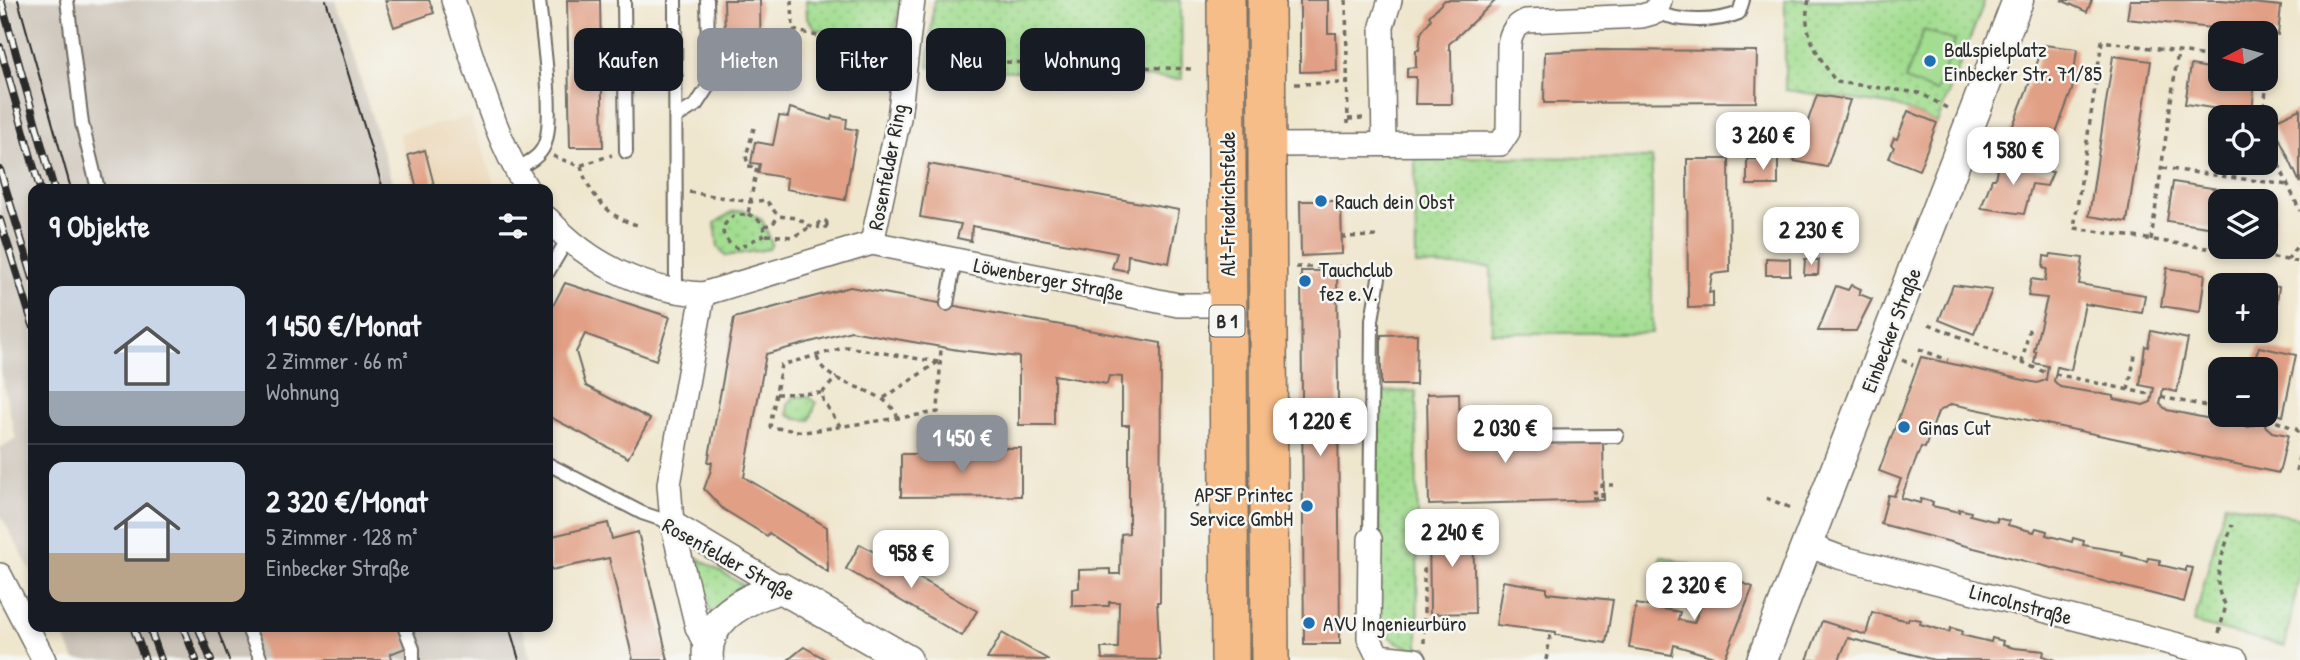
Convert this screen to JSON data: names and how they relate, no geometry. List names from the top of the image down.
{
  "streets": {
    "main road": ["Alt-Friedrichsfelde", "B 1"],
    "street": [
      "Rosenfelder Ring",
      "Löwenberger Straße",
      "Einbecker Straße",
      "Rosenfelder Straße",
      "Lincolnstraße"
    ]
  },
  "crossings": [
    ["Rosenfelder Ring", "Löwenberger Straße"],
    ["Alt-Friedrichsfelde", "Löwenberger Straße"],
    ["Einbecker Straße", "Lincolnstraße"]
  ],
  "places": [
    "Ballspielplatz Einbecker Str. 71/85",
    "Rauch dein Obst",
    "Tauchclub fez e.V.",
    "Ginas Cut",
    "APSF Printec Service GmbH",
    "AVU Ingenieurbüro"
  ],
  "north": "left",
  "page": {
    "map_buttons": ["+", "−"],
    "chip": [
      "Kaufen",
      "Mieten",
      "Filter",
      "Neu",
      "Wohnung"
    ],
    "price": [
      "3 260 €",
      "1 580 €",
      "2 230 €",
      "1 220 €",
      "2 030 €",
      "1 450 €",
      "2 240 €",
      "958 €",
      "2 320 €"
    ],
    "heading": "9 Objekte",
    "list": [
      {
        "name": "1 450 €/Monat",
        "note": "2 Zimmer · 66 m² · Wohnung"
      },
      {
        "name": "2 320 €/Monat",
        "note": "5 Zimmer · 128 m² · Einbecker Straße"
      }
    ]
  }
}
